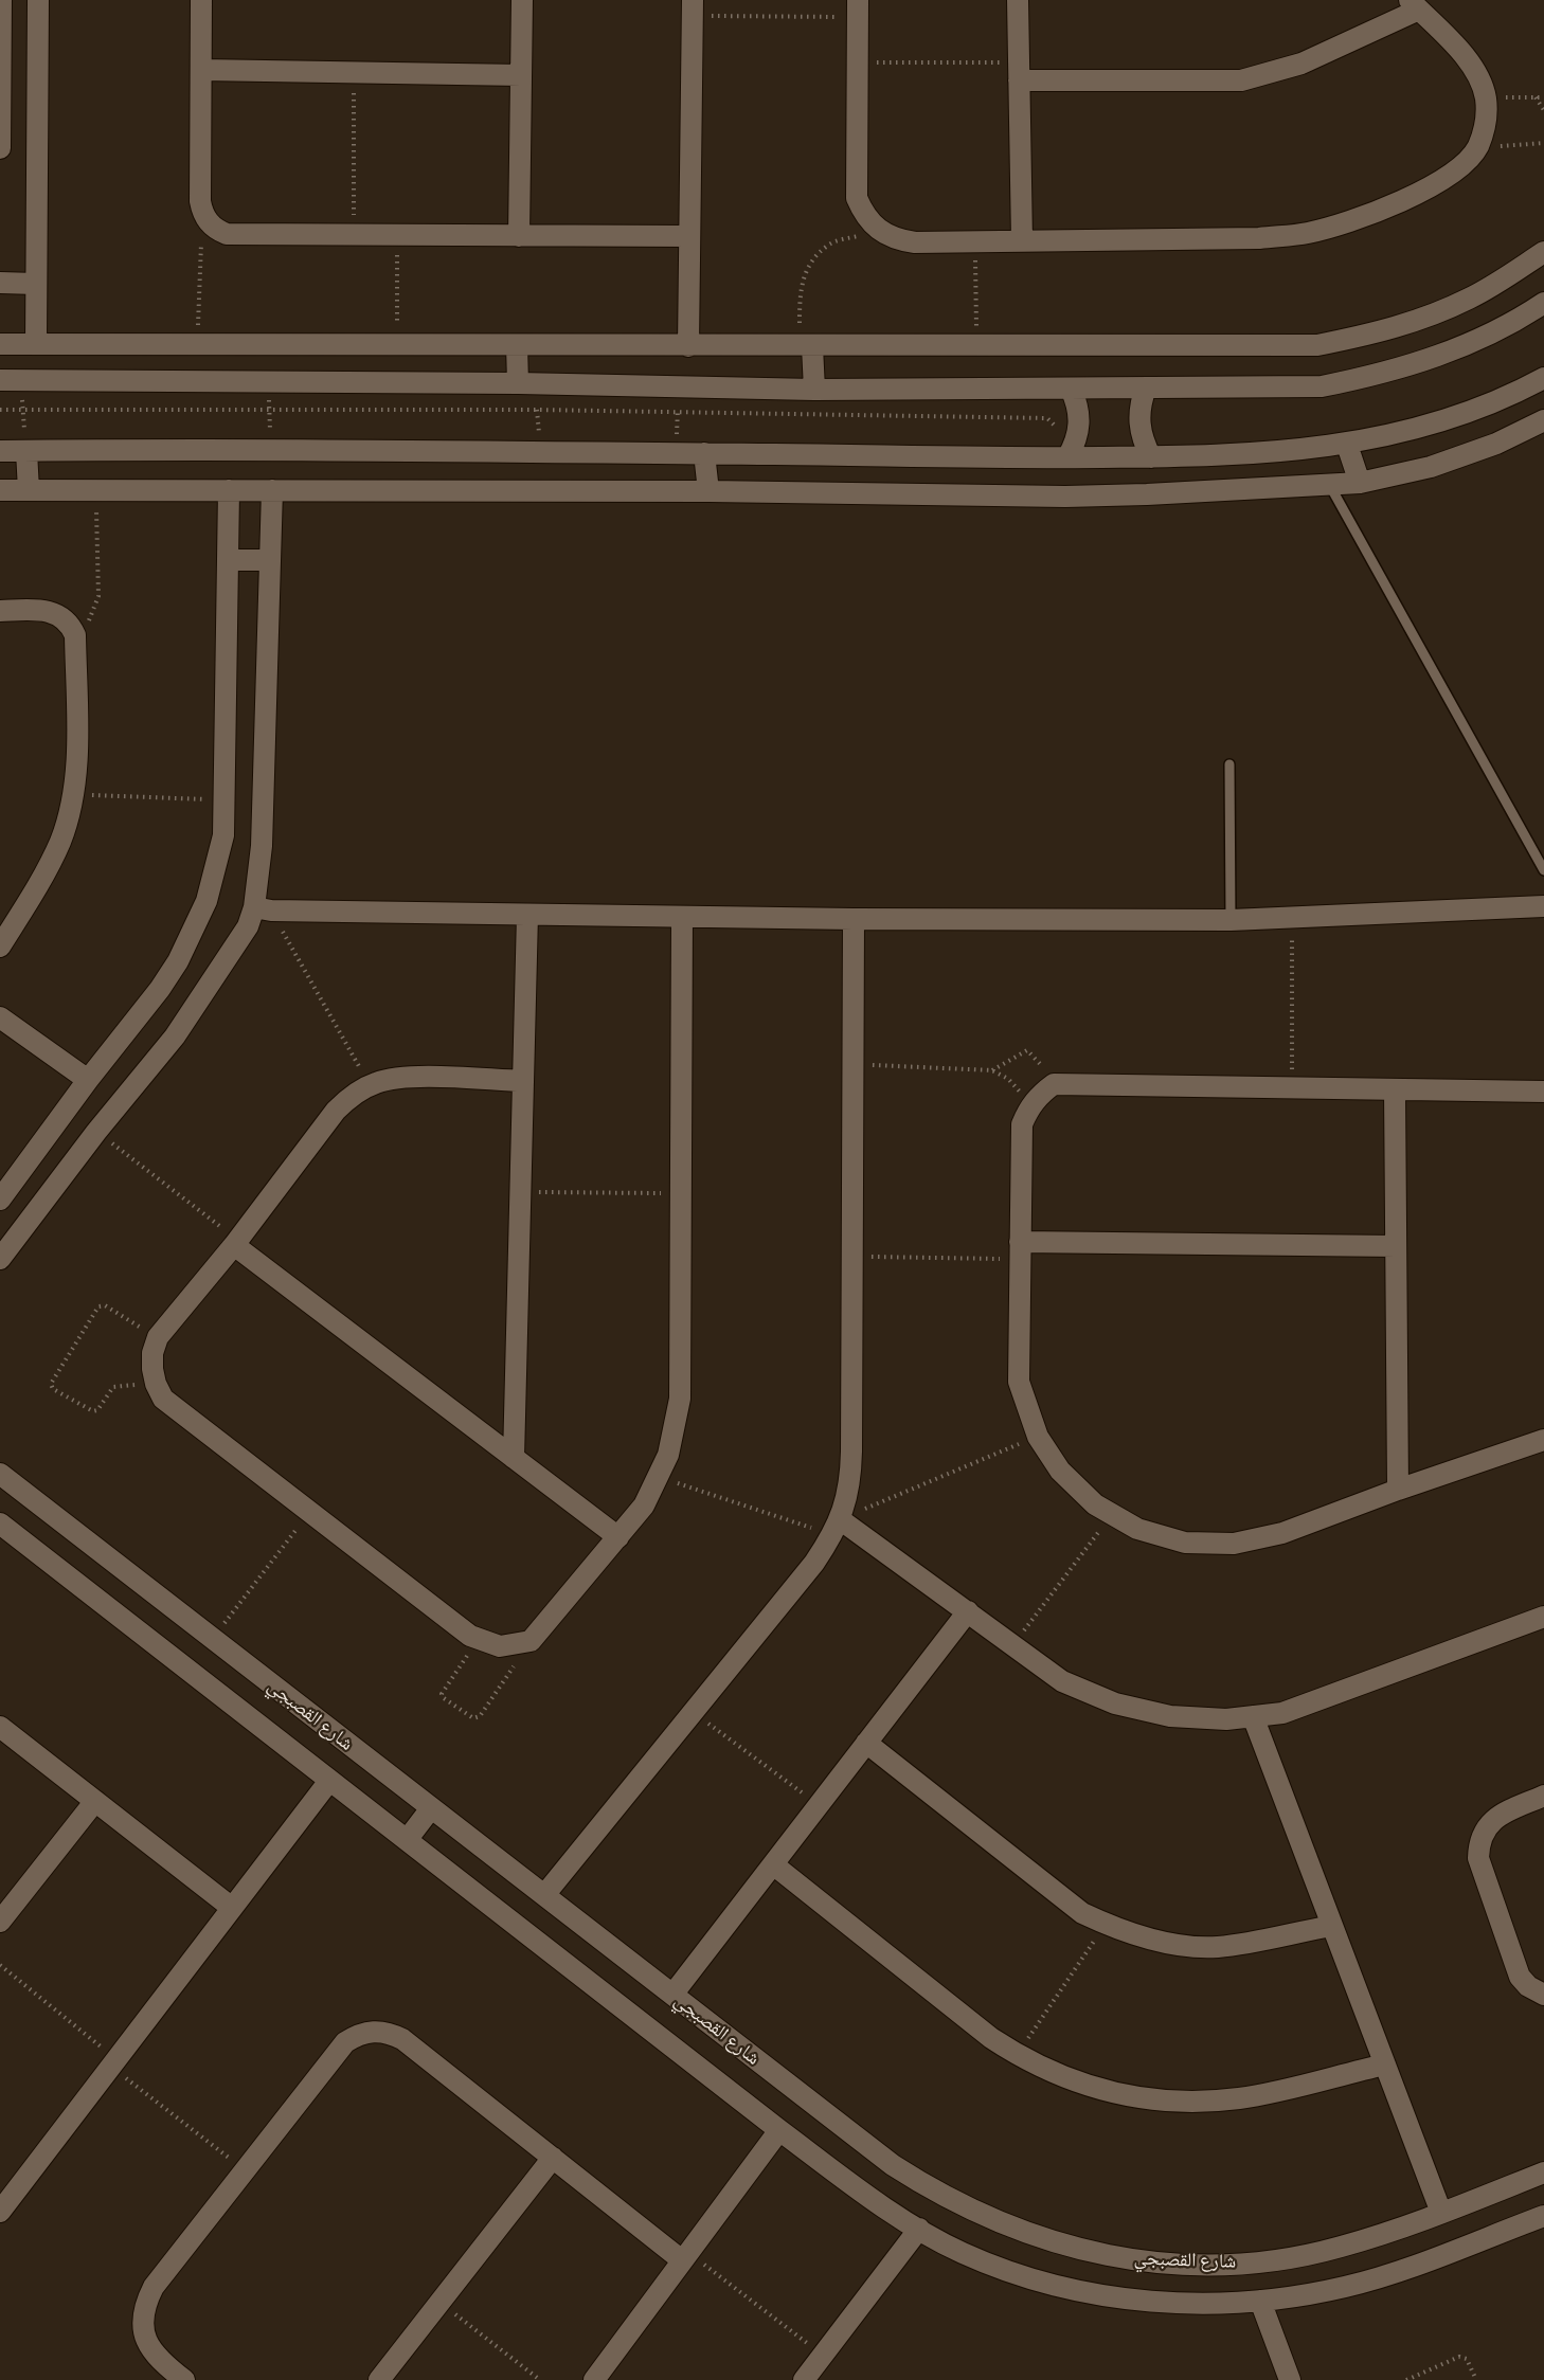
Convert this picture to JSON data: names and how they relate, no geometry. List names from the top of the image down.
{
  "streets": {
    "street": ["شارع القصبجي"]
  }
}
